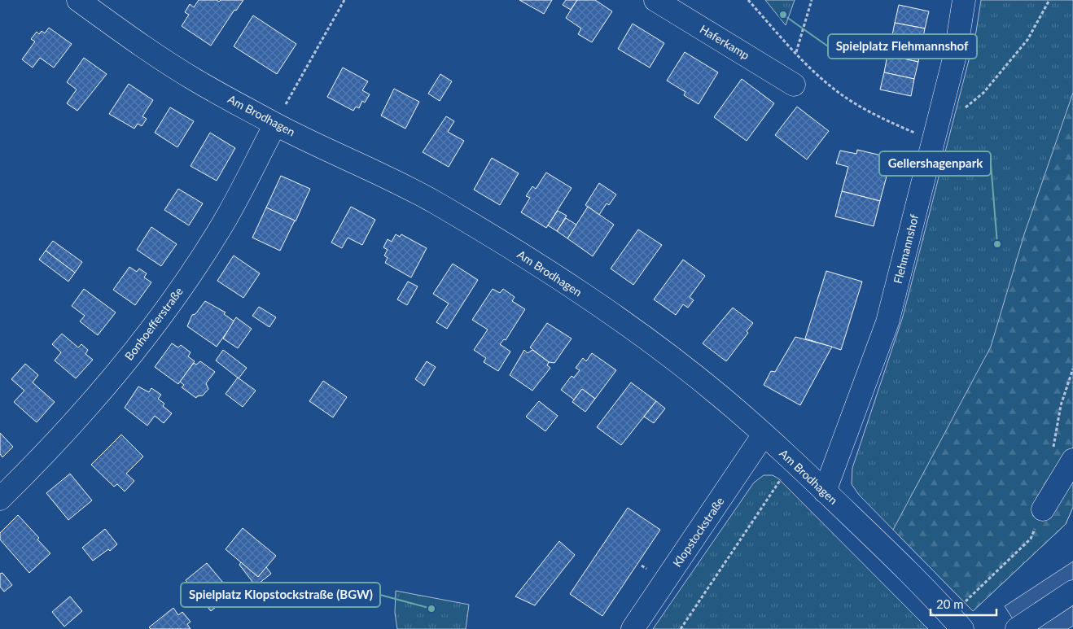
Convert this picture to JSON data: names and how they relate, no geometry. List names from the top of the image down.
{
  "streets": {
    "street": [
      "Haferkamp",
      "Am Brodhagen",
      "Flehmannshof",
      "Bonhoefferstraße",
      "Klopstockstraße"
    ]
  },
  "crossings": [
    ["Am Brodhagen", "Flehmannshof"],
    ["Am Brodhagen", "Bonhoefferstraße"],
    ["Am Brodhagen", "Klopstockstraße"]
  ],
  "places": ["Spielplatz Flehmannshof", "Gellershagenpark", "Spielplatz Klopstockstraße (BGW)"],
  "scale_bar": "20 m"
}
